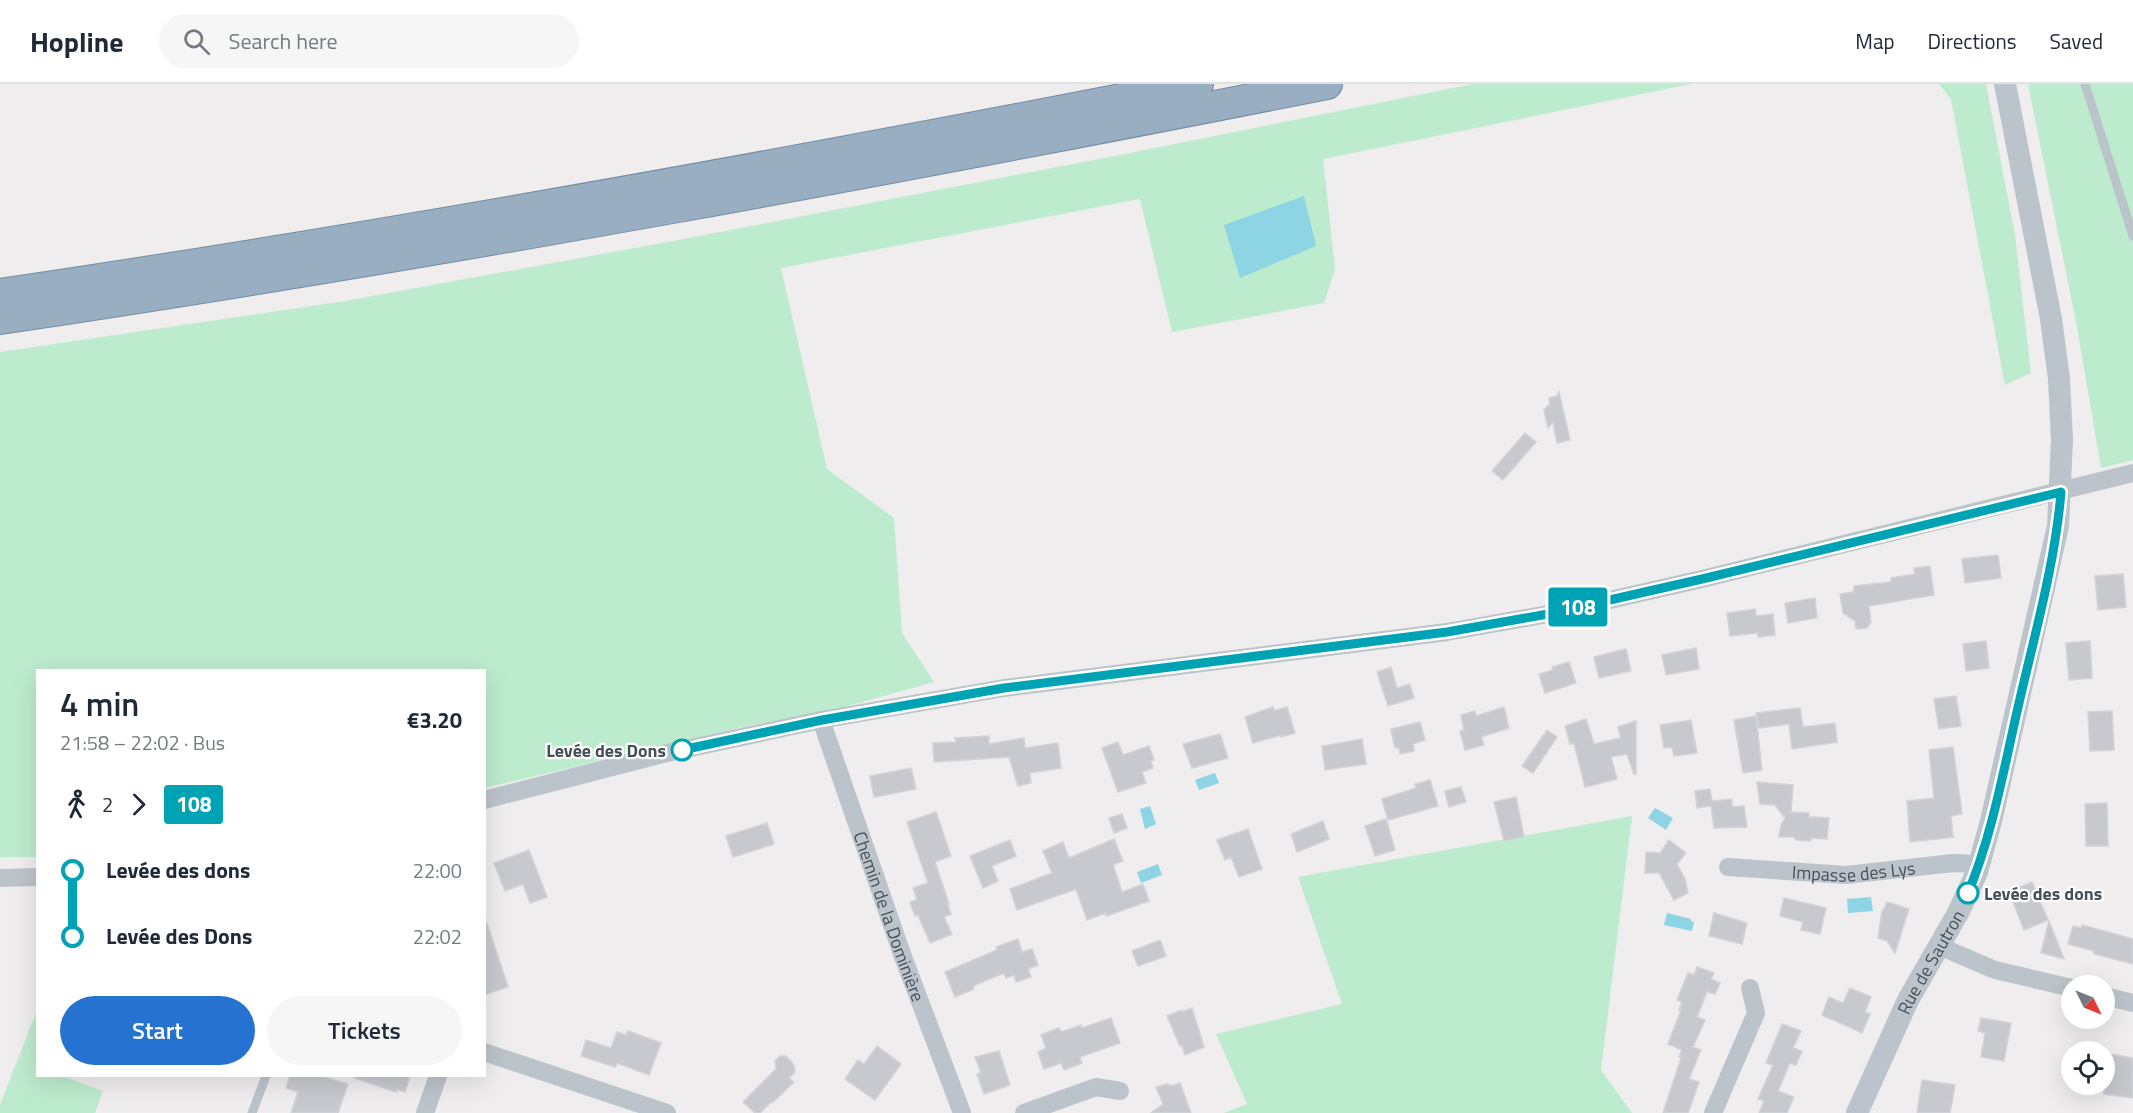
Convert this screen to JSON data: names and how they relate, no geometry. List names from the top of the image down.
{
  "streets": {
    "street": ["Impasse des Lys", "Chemin de la Dominière", "Rue de Sautron"]
  },
  "crossings": [
    ["Impasse des Lys", "Rue de Sautron"]
  ],
  "places": ["Levée des Dons", "Levée des dons"],
  "lines": ["bus line 108"],
  "north": "bottom right",
  "page": {
    "header": "Hopline",
    "search": "Search here",
    "nav": ["Map", "Directions", "Saved"],
    "on_map": "108",
    "heading": ["4 min", "21:58 – 22:02 · Bus", "€3.20"],
    "legs": ["2", "108"],
    "list": [
      {
        "name": "Levée des dons",
        "value": "22:00"
      },
      {
        "name": "Levée des Dons",
        "value": "22:02"
      }
    ],
    "buttons": ["Start", "Tickets"]
  }
}
